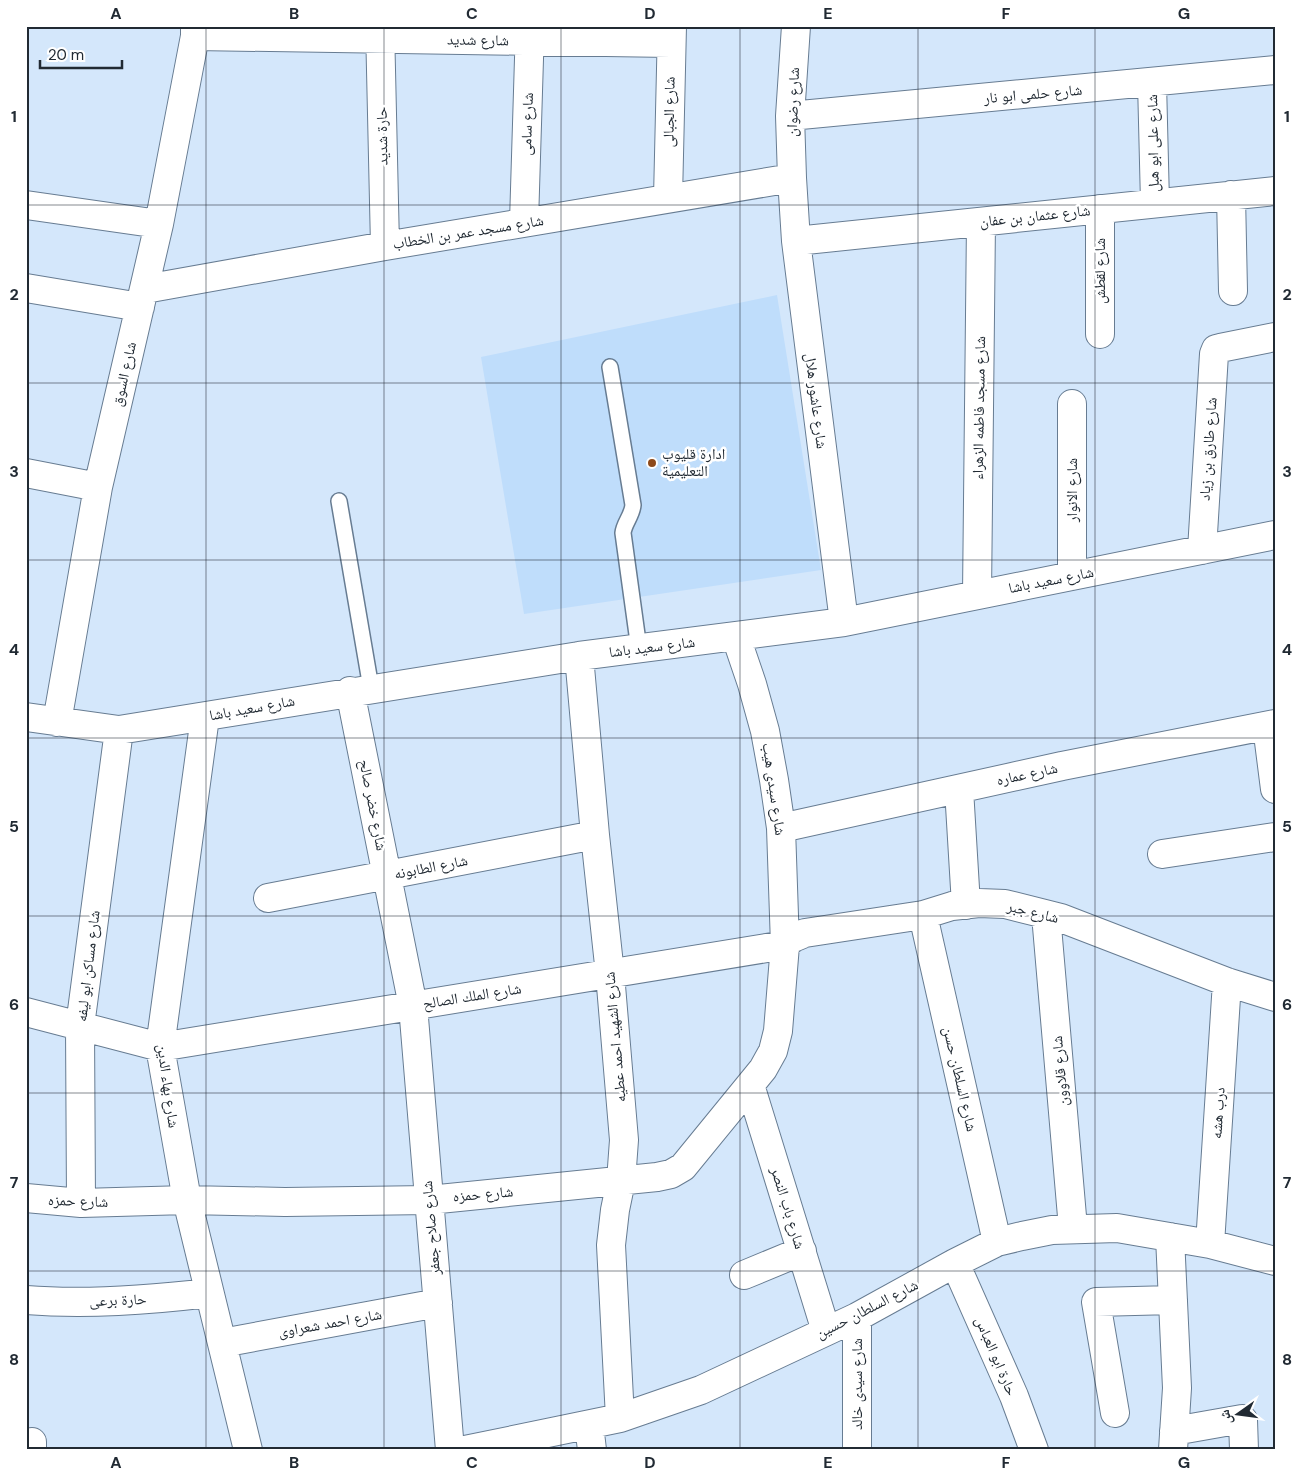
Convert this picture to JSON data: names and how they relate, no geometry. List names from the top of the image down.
{
  "streets": {
    "street": [
      "شارع شديد",
      "شارع حلمى ابو نار",
      "شارع رضوان",
      "شارع الجبالى",
      "شارع سامى",
      "حارة شديد",
      "شارع على ابو هبل",
      "شارع عثمان بن عفان",
      "شارع مسجد عمر بن الخطاب",
      "شارع لقطش",
      "شارع السوق",
      "شارع عاشور هلال",
      "شارع مسجد فاطمه الزهراء",
      "شارع طارق بن زياد",
      "شارع الانوار",
      "شارع سعيد باشا",
      "شارع عماره",
      "شارع سيدى هيب",
      "شارع خضر صالح",
      "شارع الطابونه",
      "شارع جبر",
      "شارع مساكن ابو ليفه",
      "شارع الملك الصالح",
      "شارع الشهيد احمد عطيه",
      "شارع قلاوون",
      "شارع السلطان حسن",
      "شارع بهاء الدين",
      "درب هشه",
      "شارع حمزه",
      "شارع باب النصر",
      "شارع صلاح جعفر",
      "حارة برعى",
      "شارع السلطان حسين",
      "شارع احمد شعراوى",
      "حارة ابو العباس",
      "شارع سيدى خالد"
    ]
  },
  "crossings": [
    ["شارع شديد", "شارع الجبالى"],
    ["شارع شديد", "شارع سامى"],
    ["شارع شديد", "حارة شديد"],
    ["شارع شديد", "شارع السوق"],
    ["شارع حلمى ابو نار", "شارع رضوان"],
    ["شارع حلمى ابو نار", "شارع على ابو هبل"],
    ["شارع رضوان", "شارع مسجد عمر بن الخطاب"],
    ["شارع رضوان", "شارع عاشور هلال"],
    ["شارع الجبالى", "شارع مسجد عمر بن الخطاب"],
    ["شارع سامى", "شارع مسجد عمر بن الخطاب"],
    ["حارة شديد", "شارع مسجد عمر بن الخطاب"],
    ["شارع على ابو هبل", "شارع عثمان بن عفان"],
    ["شارع عثمان بن عفان", "شارع لقطش"],
    ["شارع عثمان بن عفان", "شارع عاشور هلال"],
    ["شارع عثمان بن عفان", "شارع مسجد فاطمه الزهراء"],
    ["شارع مسجد عمر بن الخطاب", "شارع السوق"],
    ["شارع مسجد عمر بن الخطاب", "شارع عاشور هلال"],
    ["شارع السوق", "شارع سعيد باشا"],
    ["شارع عاشور هلال", "شارع سعيد باشا"],
    ["شارع مسجد فاطمه الزهراء", "شارع سعيد باشا"],
    ["شارع طارق بن زياد", "شارع سعيد باشا"],
    ["شارع الانوار", "شارع سعيد باشا"],
    ["شارع سعيد باشا", "شارع سيدى هيب"],
    ["شارع سعيد باشا", "شارع خضر صالح"],
    ["شارع سعيد باشا", "شارع مساكن ابو ليفه"],
    ["شارع سعيد باشا", "شارع الشهيد احمد عطيه"],
    ["شارع سعيد باشا", "شارع بهاء الدين"],
    ["شارع عماره", "شارع سيدى هيب"],
    ["شارع سيدى هيب", "شارع جبر"],
    ["شارع سيدى هيب", "شارع الملك الصالح"],
    ["شارع سيدى هيب", "شارع حمزه"],
    ["شارع خضر صالح", "شارع الطابونه"],
    ["شارع خضر صالح", "شارع الملك الصالح"],
    ["شارع خضر صالح", "شارع صلاح جعفر"],
    ["شارع الطابونه", "شارع الشهيد احمد عطيه"],
    ["شارع جبر", "شارع الملك الصالح"],
    ["شارع جبر", "شارع قلاوون"],
    ["شارع جبر", "شارع السلطان حسن"],
    ["شارع جبر", "درب هشه"],
    ["شارع جبر", "شارع حمزه"],
    ["شارع مساكن ابو ليفه", "شارع حمزه"],
    ["شارع الملك الصالح", "شارع الشهيد احمد عطيه"],
    ["شارع الملك الصالح", "شارع بهاء الدين"],
    ["شارع الملك الصالح", "شارع حمزه"],
    ["شارع الملك الصالح", "شارع صلاح جعفر"],
    ["شارع الشهيد احمد عطيه", "شارع حمزه"],
    ["شارع الشهيد احمد عطيه", "شارع السلطان حسين"],
    ["شارع قلاوون", "شارع السلطان حسين"],
    ["شارع السلطان حسن", "شارع السلطان حسين"],
    ["شارع بهاء الدين", "شارع حمزه"],
    ["شارع بهاء الدين", "حارة برعى"],
    ["شارع بهاء الدين", "شارع احمد شعراوى"],
    ["درب هشه", "شارع السلطان حسين"],
    ["شارع حمزه", "شارع باب النصر"],
    ["شارع حمزه", "شارع صلاح جعفر"],
    ["شارع باب النصر", "شارع السلطان حسين"],
    ["شارع صلاح جعفر", "شارع احمد شعراوى"],
    ["شارع السلطان حسين", "حارة ابو العباس"],
    ["شارع السلطان حسين", "شارع سيدى خالد"]
  ],
  "places": ["ادارة قليوب التعليمية"],
  "scale_bar": "20 m",
  "north": "left",
  "grid": {
    "columns": [
      "A",
      "B",
      "C",
      "D",
      "E",
      "F",
      "G"
    ],
    "rows": [
      "1",
      "2",
      "3",
      "4",
      "5",
      "6",
      "7",
      "8"
    ]
  }
}
